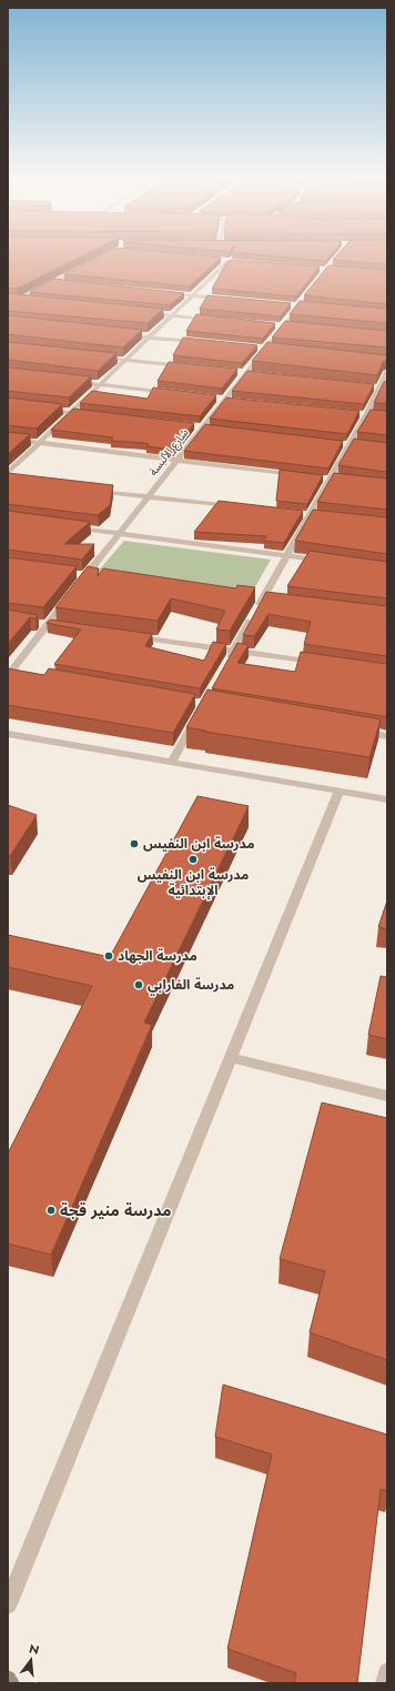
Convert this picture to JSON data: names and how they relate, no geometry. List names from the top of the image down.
{
  "streets": {
    "street": ["شارع الألبسة"]
  },
  "places": [
    "مدرسة ابن النفيس",
    "مدرسة ابن النفيس الإبتدائية",
    "مدرسة الجهاد",
    "مدرسة الفارابي",
    "مدرسة منير قجة"
  ],
  "north": "top"
}
